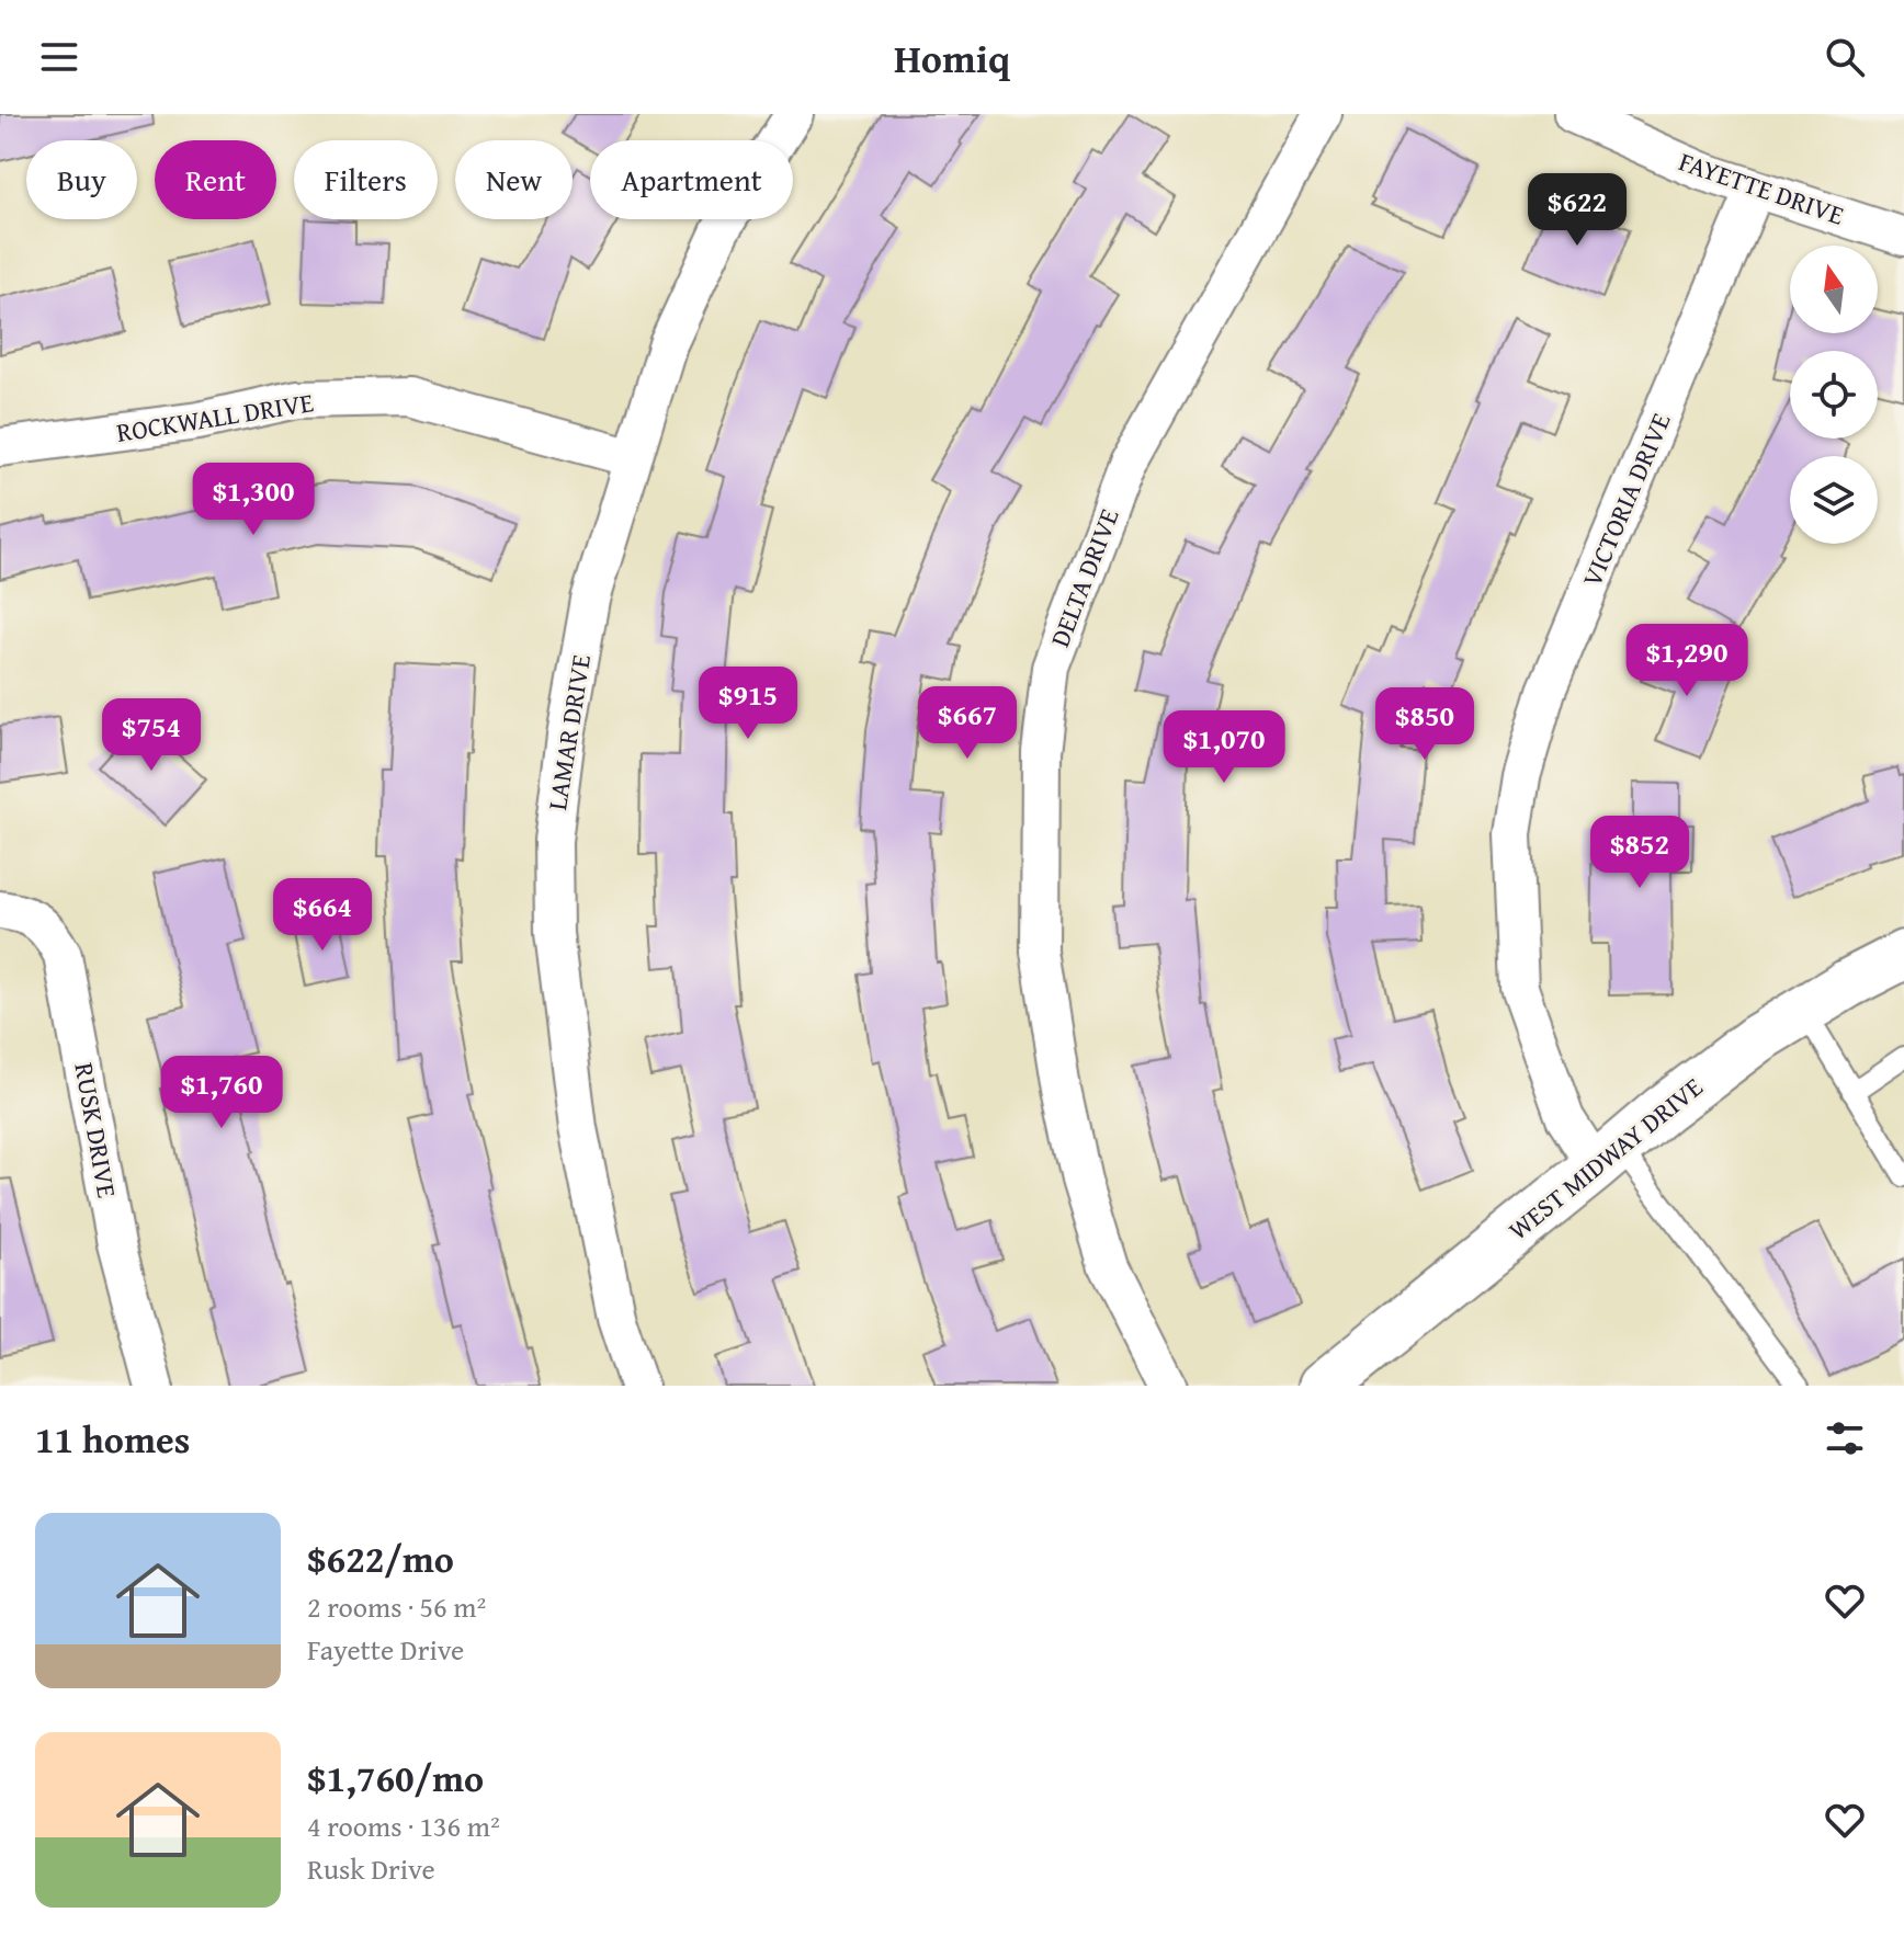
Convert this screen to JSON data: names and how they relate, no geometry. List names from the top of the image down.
{
  "streets": {
    "street": [
      "FAYETTE DRIVE",
      "ROCKWALL DRIVE",
      "VICTORIA DRIVE",
      "DELTA DRIVE",
      "LAMAR DRIVE",
      "RUSK DRIVE",
      "WEST MIDWAY DRIVE"
    ]
  },
  "crossings": [
    ["FAYETTE DRIVE", "VICTORIA DRIVE"],
    ["ROCKWALL DRIVE", "LAMAR DRIVE"],
    ["VICTORIA DRIVE", "WEST MIDWAY DRIVE"]
  ],
  "north": "top",
  "page": {
    "header": "Homiq",
    "chip": [
      "Buy",
      "Rent",
      "Filters",
      "New",
      "Apartment"
    ],
    "price": [
      "$622",
      "$1,300",
      "$1,290",
      "$915",
      "$667",
      "$850",
      "$754",
      "$1,070",
      "$852",
      "$664",
      "$1,760"
    ],
    "heading": "11 homes",
    "list": [
      {
        "name": "$622/mo",
        "note": "2 rooms · 56 m² · Fayette Drive"
      },
      {
        "name": "$1,760/mo",
        "note": "4 rooms · 136 m² · Rusk Drive"
      }
    ]
  }
}
